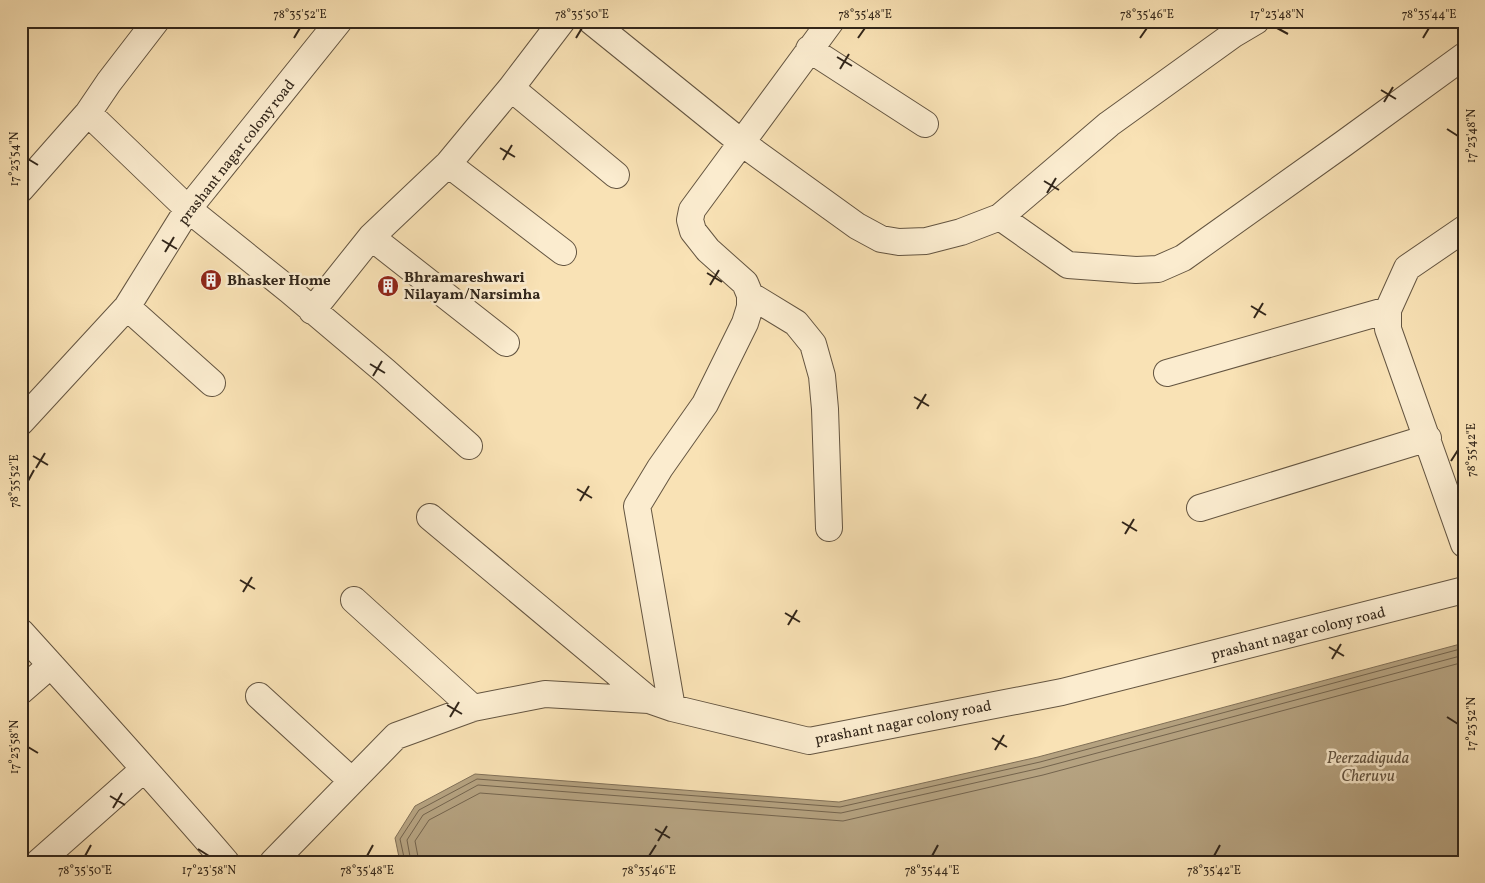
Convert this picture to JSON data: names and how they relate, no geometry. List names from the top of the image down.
{
  "streets": {
    "street": ["prashant nagar colony road"]
  },
  "water": ["Peerzadiguda Cheruvu"],
  "places": {
    "building": ["Bhasker Home", "Bhramareshwari Nilayam/Narsimha"]
  },
  "coordinates": [
    "78°35'52\"E",
    "78°35'50\"E",
    "78°35'48\"E",
    "78°35'46\"E",
    "17°23'48\"N",
    "78°35'44\"E",
    "17°23'54\"N",
    "78°35'42\"E",
    "17°23'52\"N",
    "17°23'58\"N"
  ]
}
